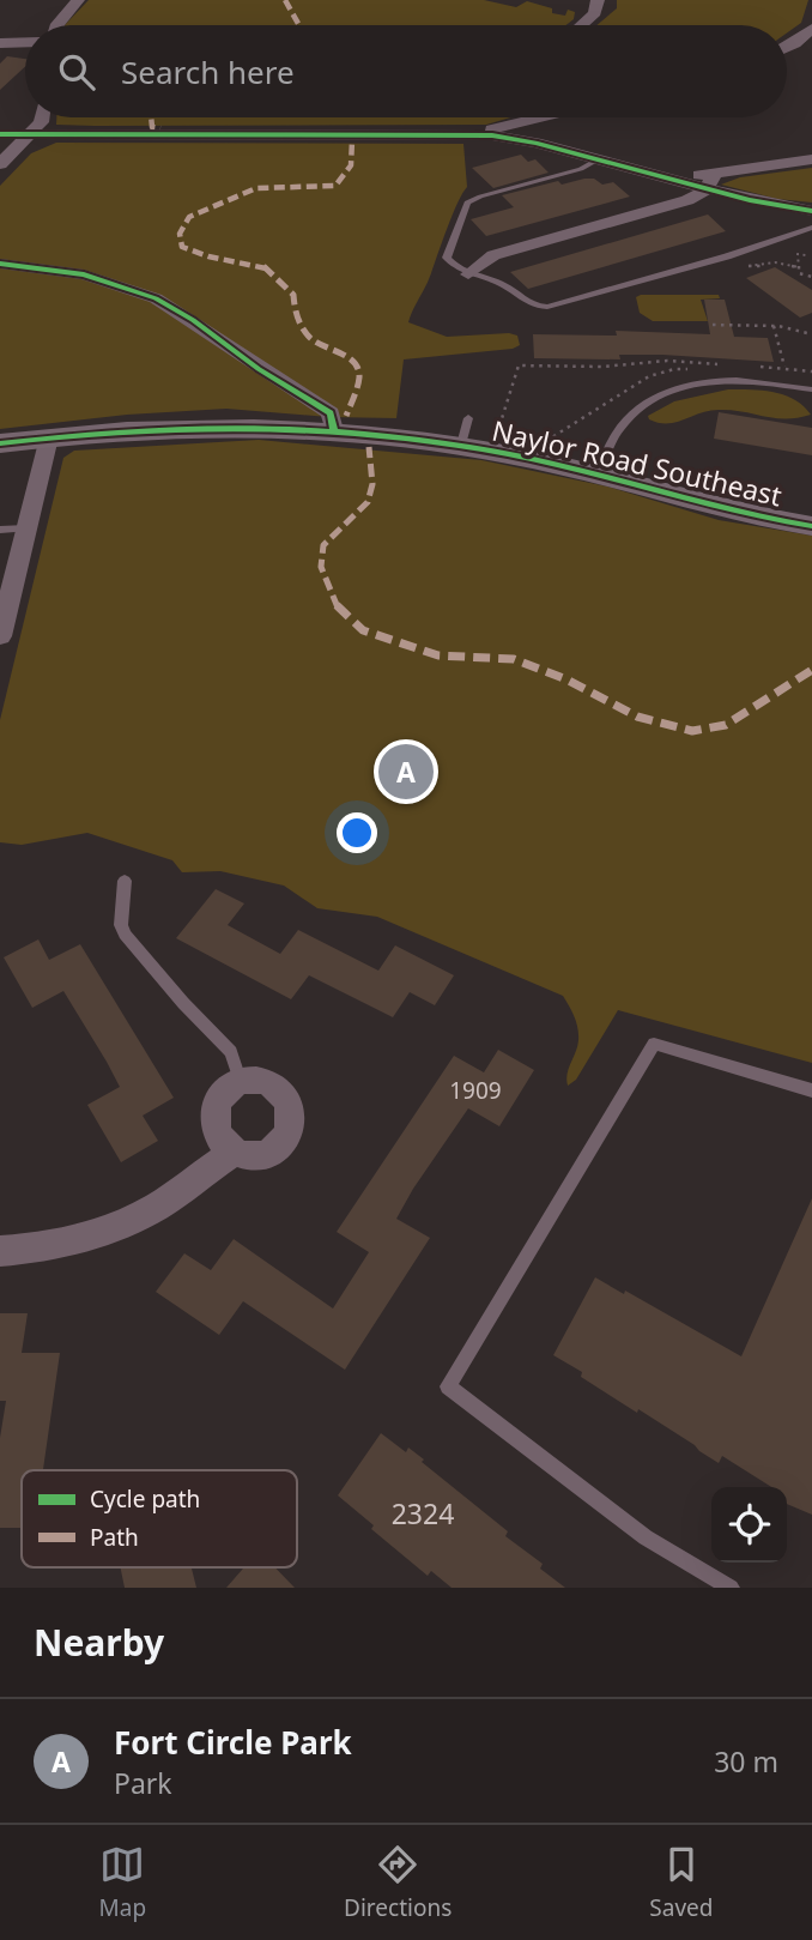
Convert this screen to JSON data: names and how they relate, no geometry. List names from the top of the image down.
{
  "streets": {
    "street": ["Naylor Road Southeast"]
  },
  "house_numbers": ["1909", "2324"],
  "legend": ["Cycle path", "Path"],
  "page": {
    "search": "Search here",
    "pins": "A",
    "heading": "Nearby",
    "list": [
      {
        "mark": "A",
        "name": "Fort Circle Park",
        "note": "Park",
        "value": "30 m"
      }
    ],
    "nav": ["Map", "Directions", "Saved"]
  }
}
